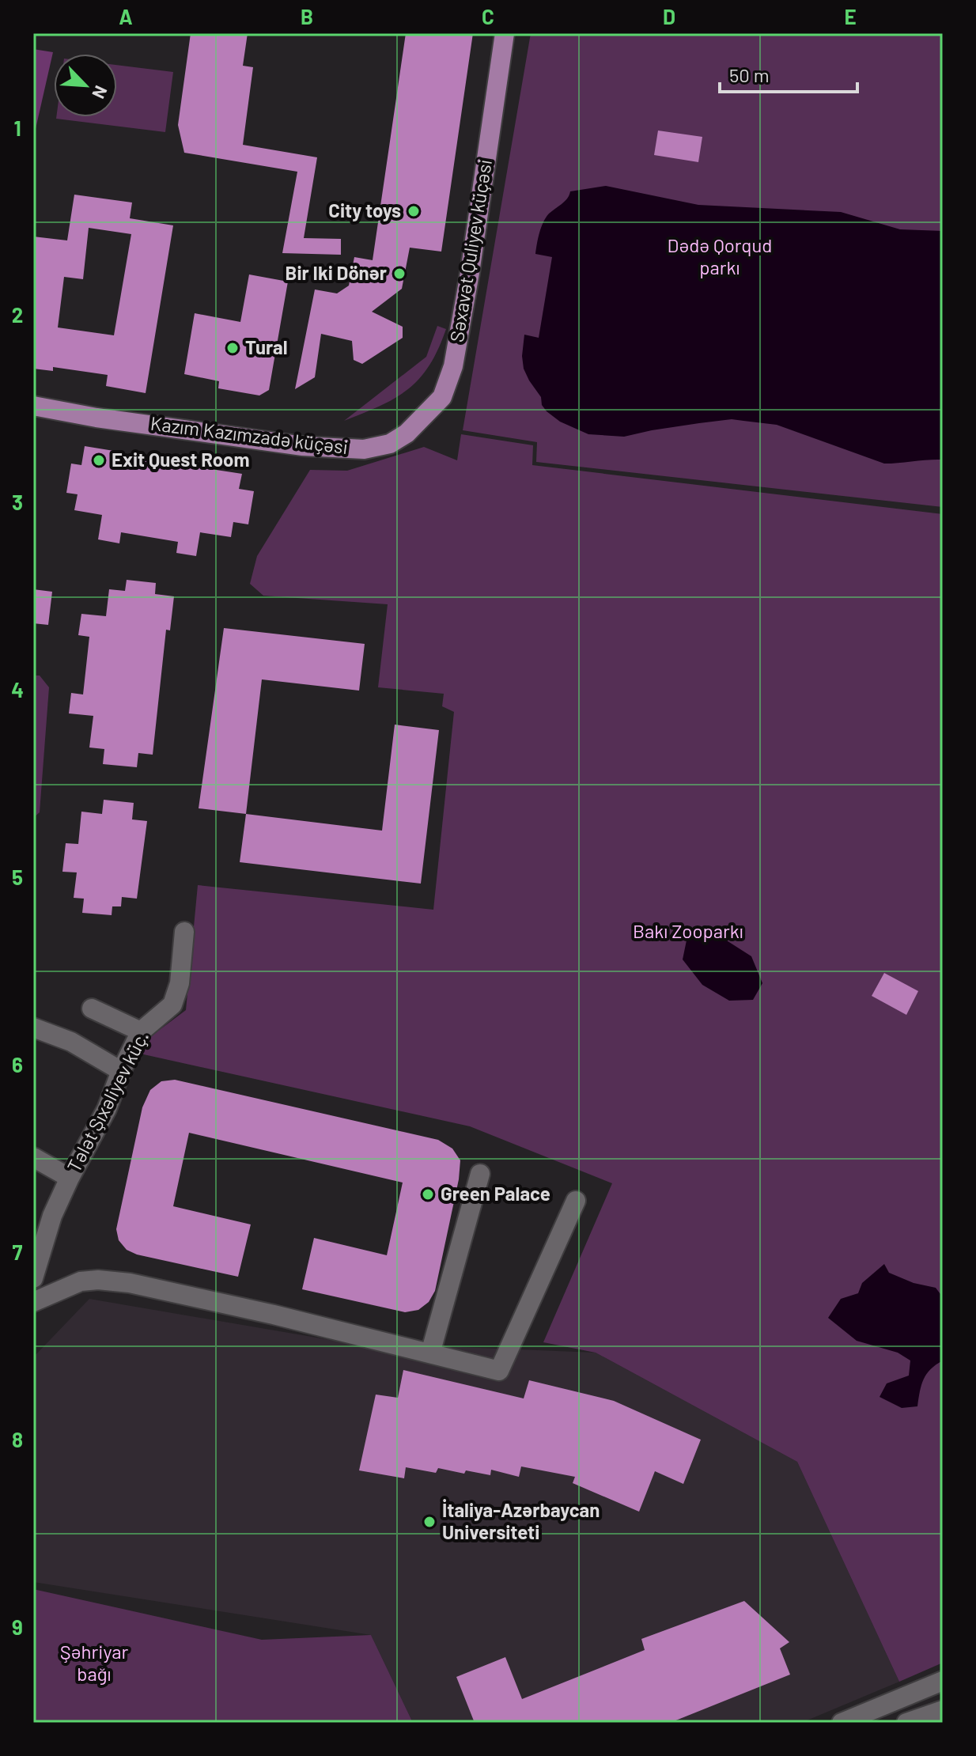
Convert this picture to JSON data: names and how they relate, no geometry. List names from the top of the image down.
{
  "streets": {
    "main road": ["Səxavət Quliyev küçəsi", "Kazım Kazımzadə küçəsi"],
    "street": ["Tələt Şıxəliyev küç."]
  },
  "crossings": [
    ["Səxavət Quliyev küçəsi", "Kazım Kazımzadə küçəsi"]
  ],
  "parks": ["Dədə Qorqud parkı", "Bakı Zooparkı", "Şəhriyar bağı"],
  "places": [
    "City toys",
    "Bir Iki Dönər",
    "Tural",
    "Exit Quest Room",
    "Green Palace",
    "İtaliya-Azərbaycan Universiteti"
  ],
  "scale_bar": "50 m",
  "north": "bottom right",
  "grid": {
    "columns": [
      "A",
      "B",
      "C",
      "D",
      "E"
    ],
    "rows": [
      "1",
      "2",
      "3",
      "4",
      "5",
      "6",
      "7",
      "8",
      "9"
    ]
  }
}
